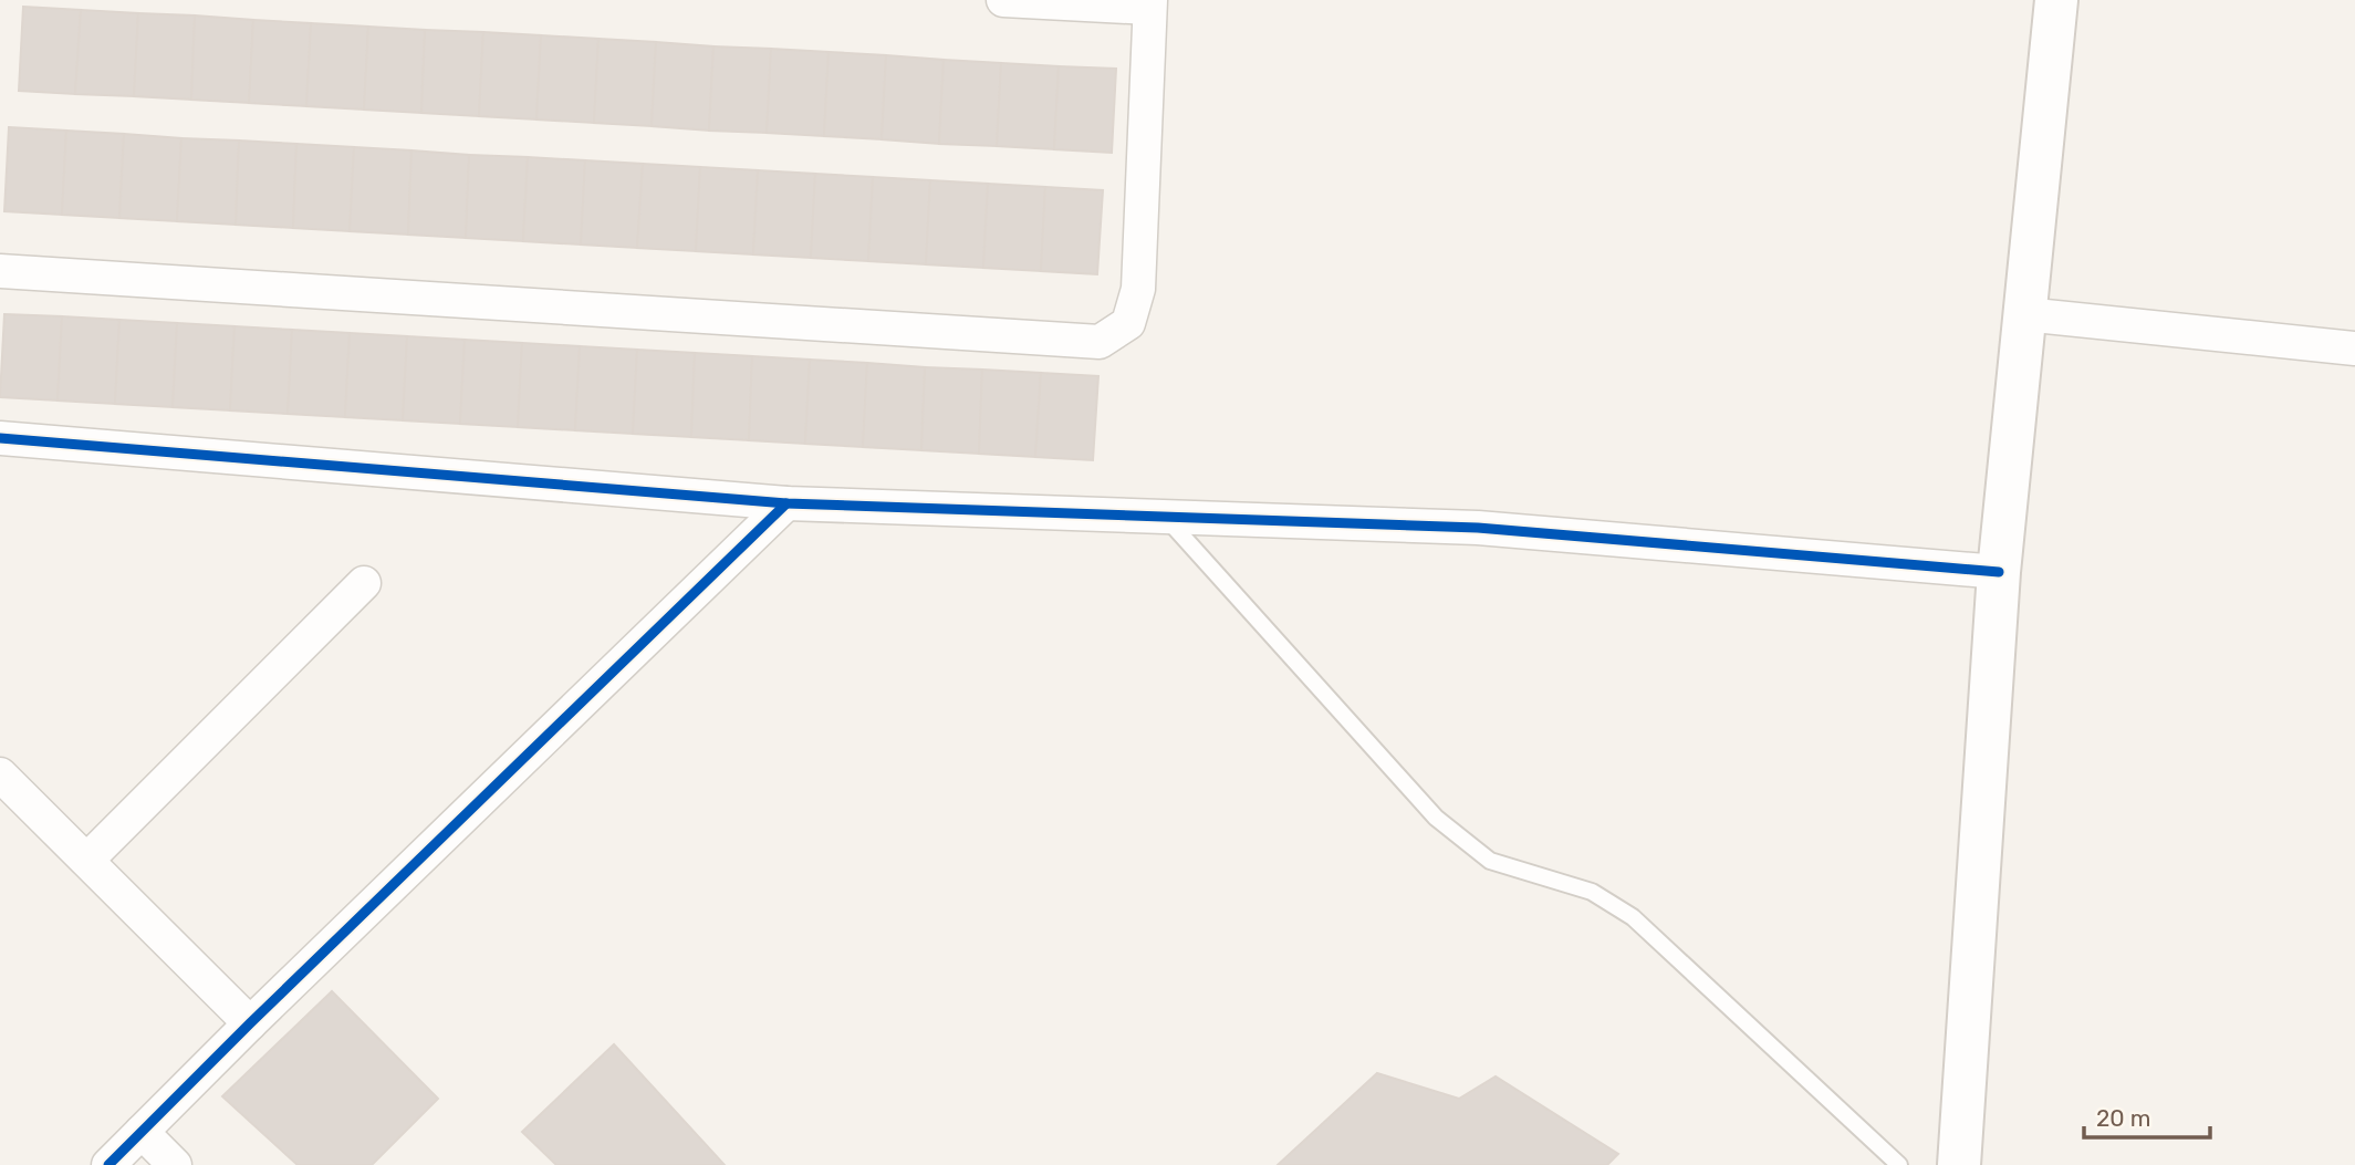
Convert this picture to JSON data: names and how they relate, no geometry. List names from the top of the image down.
{
  "scale_bar": "20 m"
}
